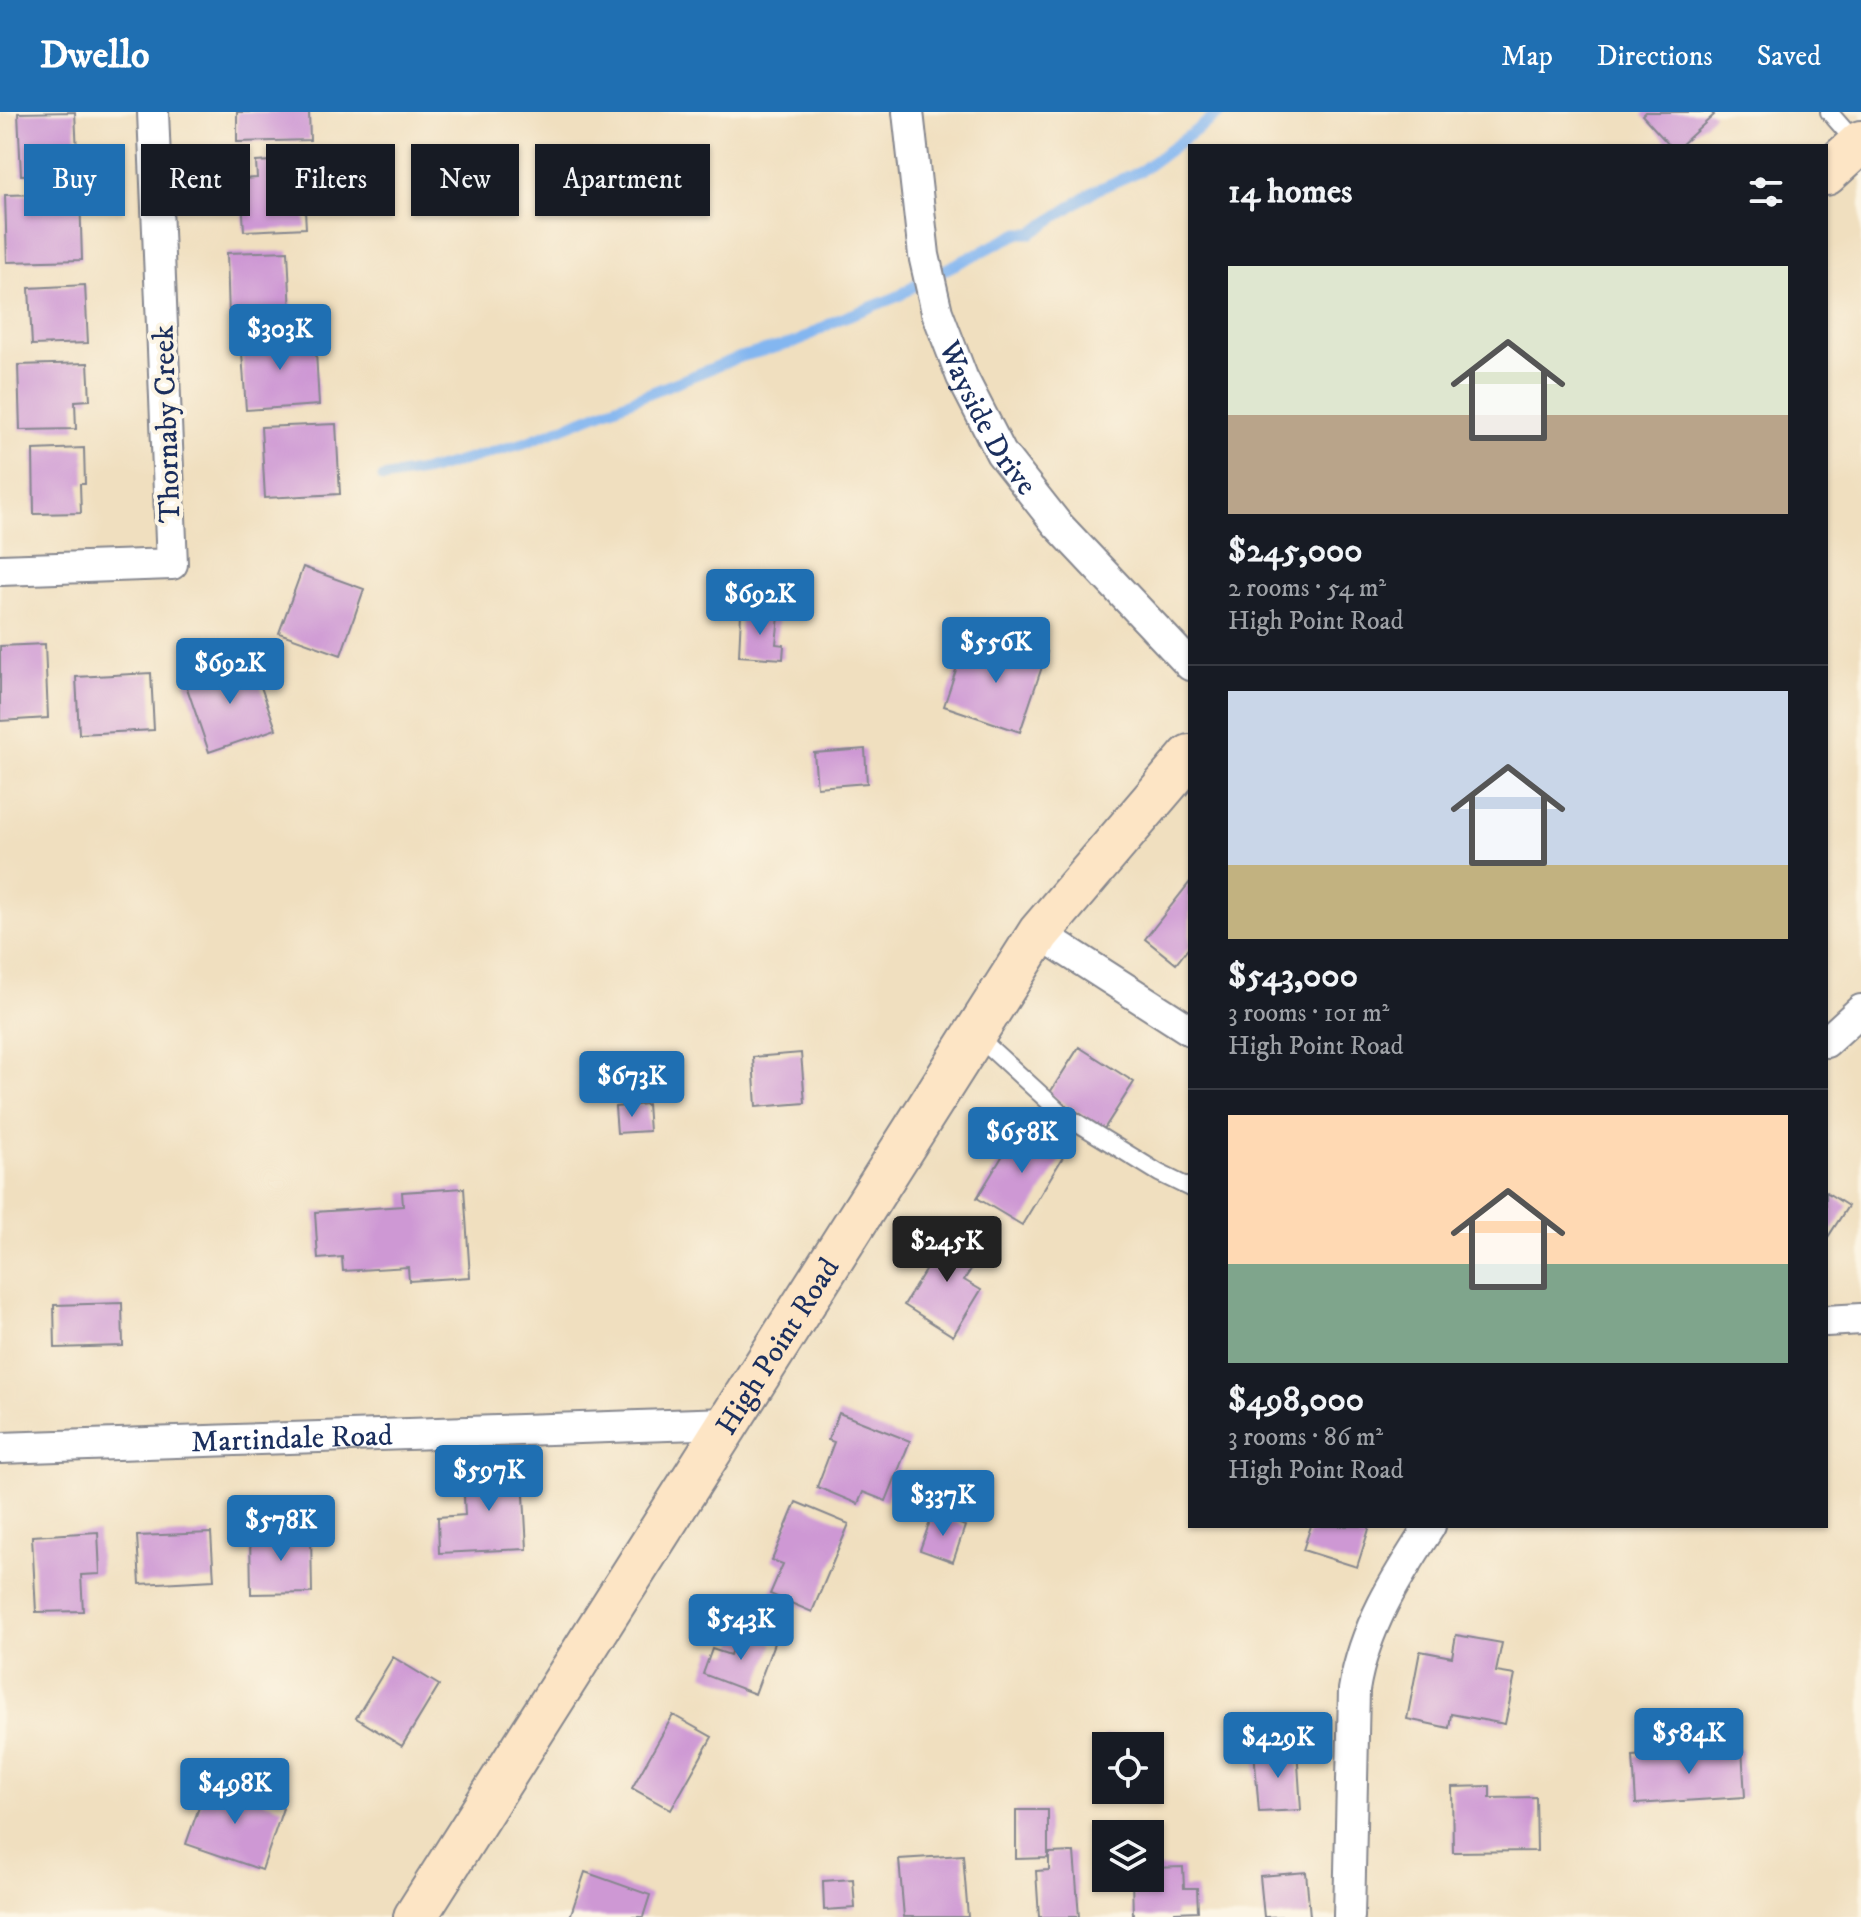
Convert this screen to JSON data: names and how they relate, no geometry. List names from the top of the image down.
{
  "streets": {
    "main road": ["High Point Road"],
    "street": ["Wayside Drive", "Thornaby Creek", "Martindale Road"]
  },
  "crossings": [
    ["High Point Road", "Martindale Road"]
  ],
  "page": {
    "header": "Dwello",
    "nav": ["Map", "Directions", "Saved"],
    "chip": [
      "Buy",
      "Rent",
      "Filters",
      "New",
      "Apartment"
    ],
    "heading": "14 homes",
    "list": [
      {
        "name": "$245,000",
        "note": "2 rooms · 54 m² · High Point Road"
      },
      {
        "name": "$543,000",
        "note": "3 rooms · 101 m² · High Point Road"
      },
      {
        "name": "$498,000",
        "note": "3 rooms · 86 m² · High Point Road"
      }
    ],
    "price": [
      "$303K",
      "$692K",
      "$556K",
      "$692K",
      "$673K",
      "$658K",
      "$245K",
      "$597K",
      "$337K",
      "$578K",
      "$543K",
      "$584K",
      "$429K",
      "$498K"
    ]
  }
}
